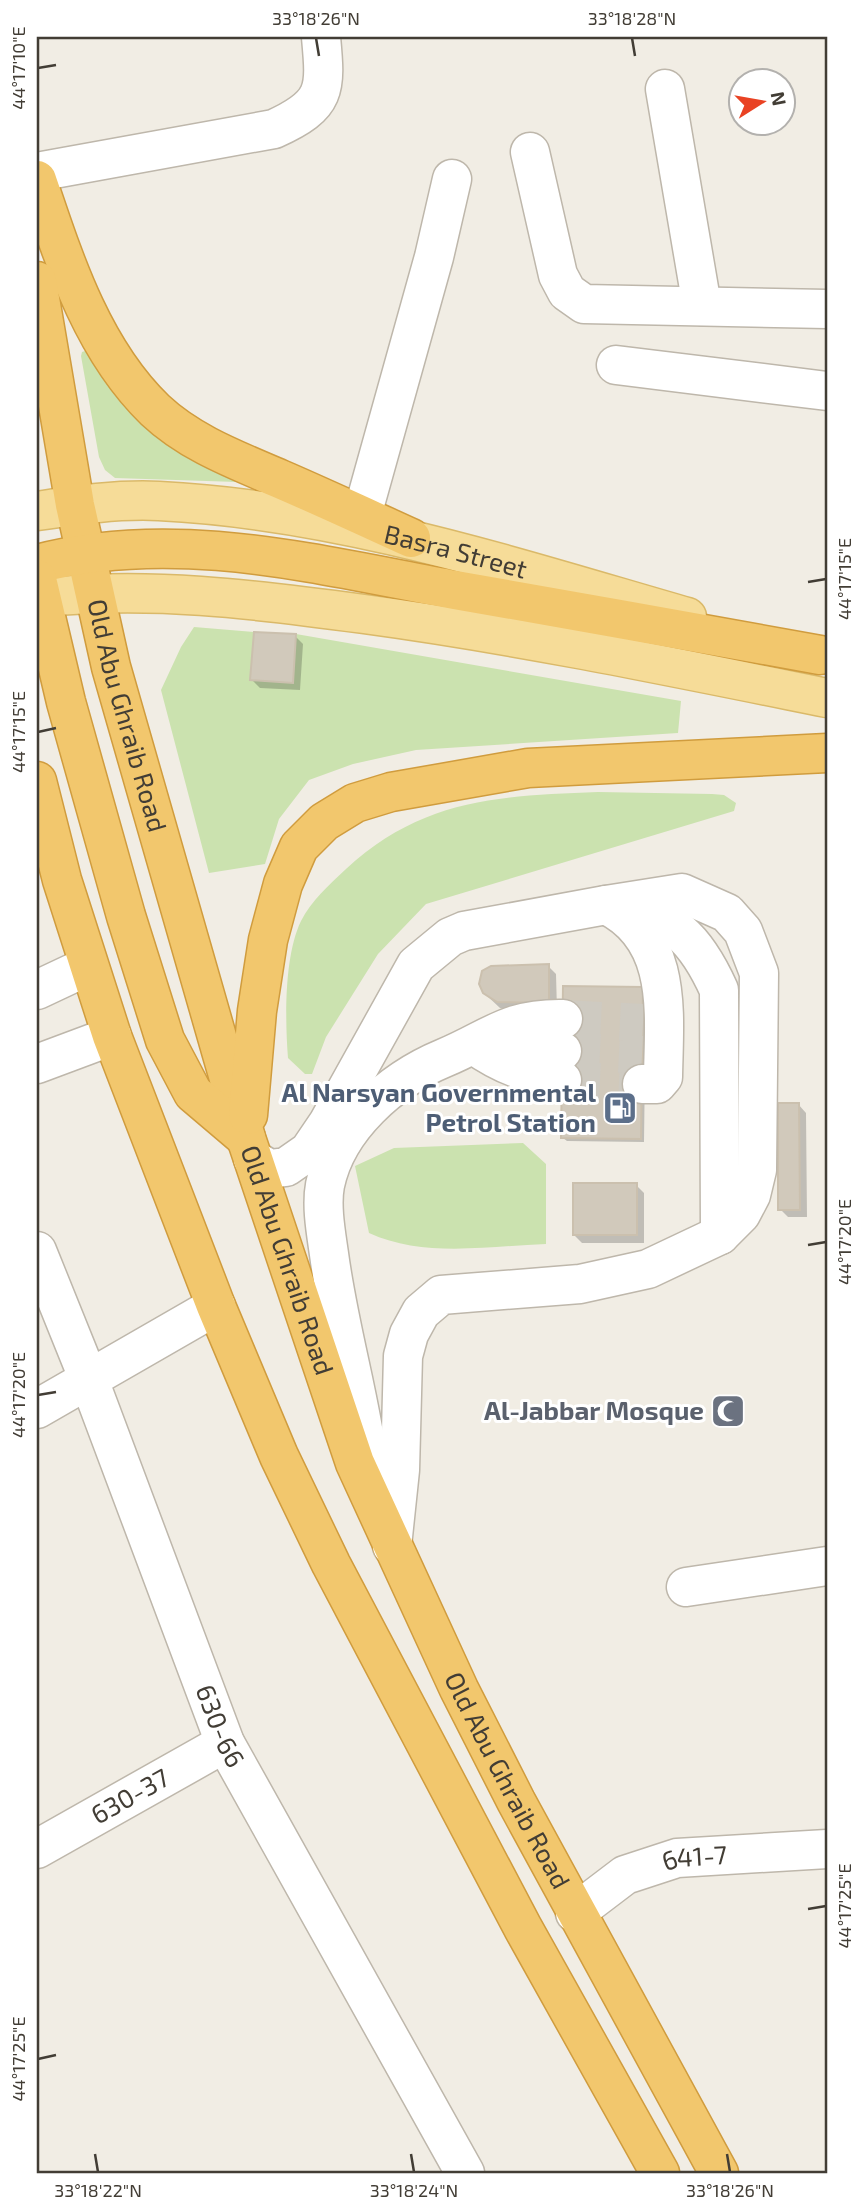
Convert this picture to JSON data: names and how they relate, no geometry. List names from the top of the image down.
{
  "streets": {
    "highway": ["Old Abu Ghraib Road"],
    "main road": ["Basra Street"],
    "street": ["630-66", "630-37", "641-7"]
  },
  "crossings": [
    ["Basra Street", "Old Abu Ghraib Road"],
    ["Old Abu Ghraib Road", "641-7"],
    ["630-66", "630-37"]
  ],
  "places": {
    "fuel station": ["Al Narsyan Governmental Petrol Station"],
    "mosque": ["Al-Jabbar Mosque"]
  },
  "north": "right",
  "coordinates": [
    "33°18'26\"N",
    "33°18'28\"N",
    "44°17'10\"E",
    "44°17'15\"E",
    "44°17'20\"E",
    "44°17'25\"E",
    "33°18'22\"N",
    "33°18'24\"N"
  ]
}
